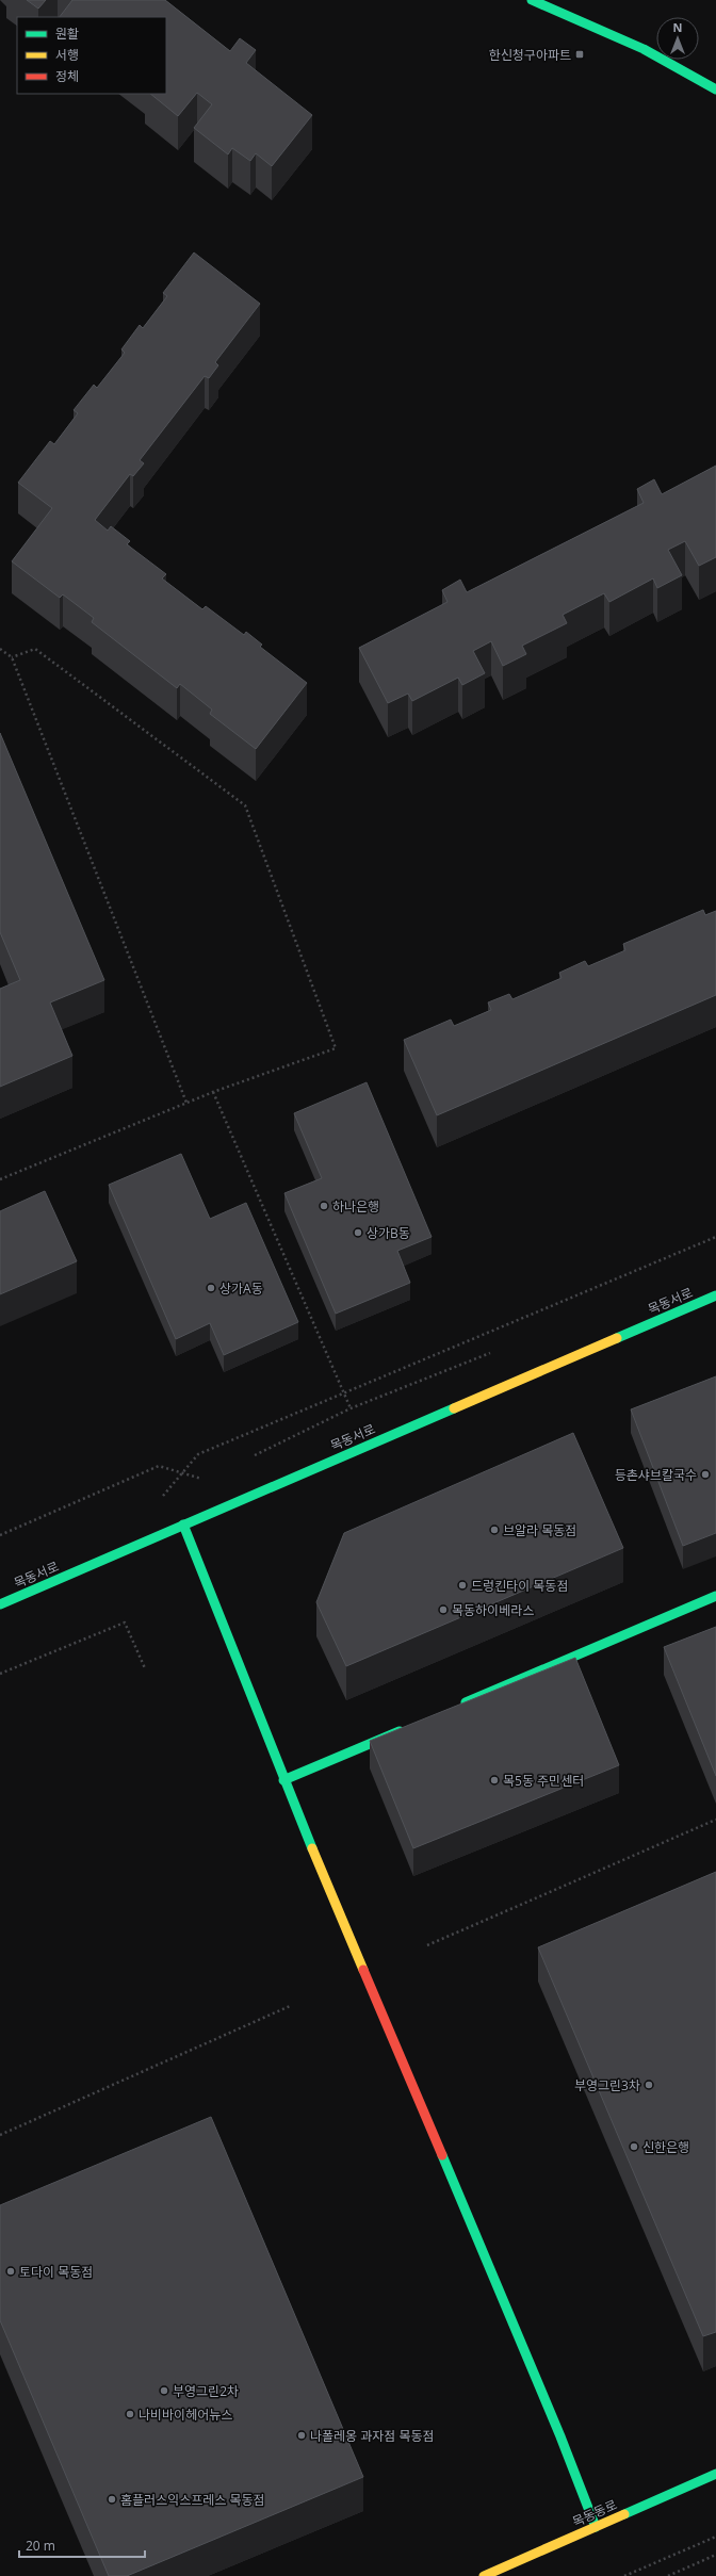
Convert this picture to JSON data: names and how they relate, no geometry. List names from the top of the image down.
{
  "streets": {
    "street": ["목동서로", "목동동로"]
  },
  "places": {
    "transit": ["한신청구아파트"],
    "other": [
      "하나은행",
      "상가B동",
      "상가A동",
      "등촌샤브칼국수",
      "브알라 목동점",
      "드렁킨타이 목동점",
      "목동하이베라스",
      "목5동 주민센터",
      "부영그린3차",
      "신한은행",
      "토다이 목동점",
      "부영그린2차",
      "나비바이헤어뉴스",
      "나폴레옹 과자점 목동점",
      "홈플러스익스프레스 목동점"
    ]
  },
  "legend": ["원활", "서행", "정체"],
  "scale_bar": "20 m",
  "north": "top"
}
